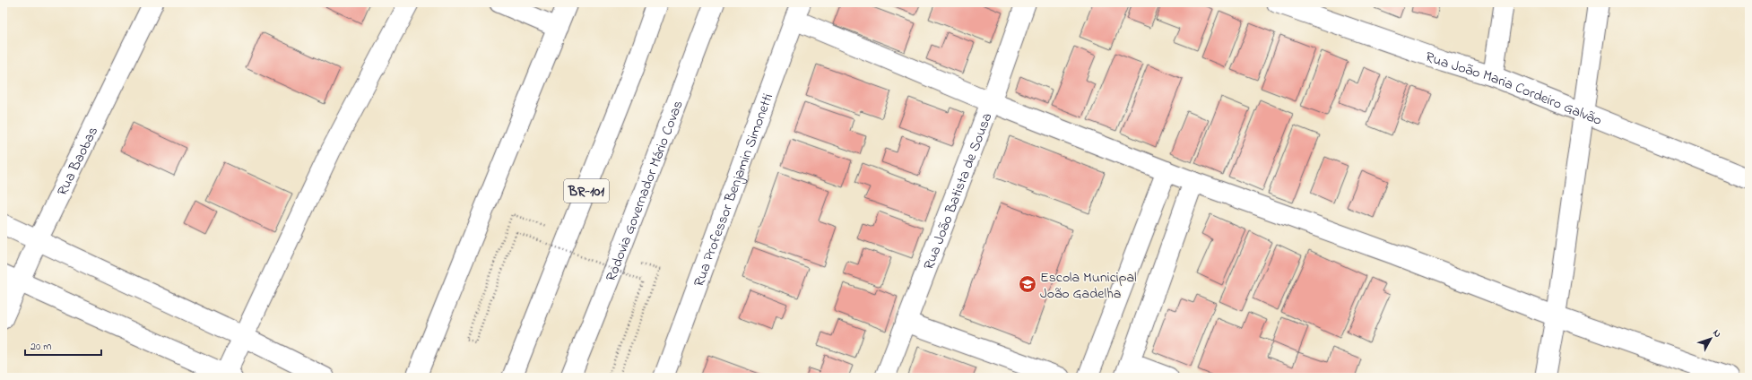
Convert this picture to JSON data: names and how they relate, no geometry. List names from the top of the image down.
{
  "streets": {
    "main road": [
      "Rua João Maria Cordeiro Galvão",
      "Rua Baobas",
      "Rodovia Governador Mário Covas",
      "Rua Professor Benjamin Simonetti",
      "Rua João Batista de Sousa",
      "BR-101"
    ]
  },
  "places": {
    "school or university": ["Escola Municipal João Gadelha"]
  },
  "scale_bar": "20 m",
  "north": "top right"
}
